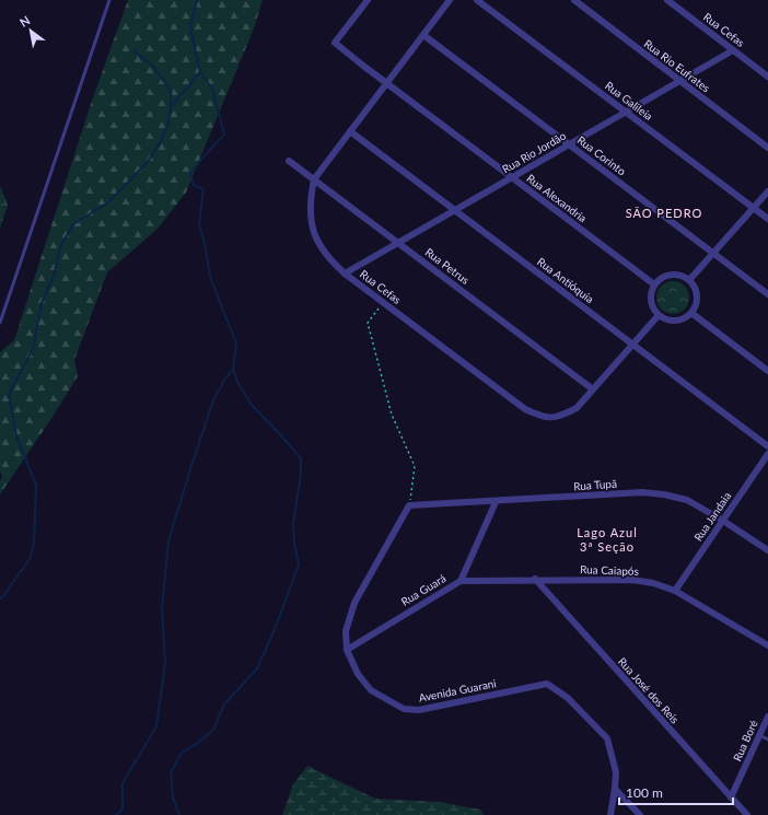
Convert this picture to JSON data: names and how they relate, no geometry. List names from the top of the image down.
{
  "streets": {
    "street": [
      "Rua Cefas",
      "Rua Rio Eufrates",
      "Rua Galileia",
      "Rua Rio Jordão",
      "Rua Corinto",
      "Rua Alexandria",
      "Rua Petrus",
      "Rua Antióquia",
      "Rua Tupã",
      "Rua Jandaia",
      "Rua Caiapós",
      "Rua Guará",
      "Avenida Guarani",
      "Rua José dos Reis",
      "Rua Boré"
    ]
  },
  "crossings": [
    ["Rua Cefas", "Rua Rio Jordão"],
    ["Rua Cefas", "Rua Corinto"],
    ["Rua Cefas", "Rua Alexandria"],
    ["Rua Cefas", "Rua Petrus"],
    ["Rua Cefas", "Rua Antióquia"],
    ["Rua Rio Eufrates", "Rua Rio Jordão"],
    ["Rua Galileia", "Rua Rio Jordão"],
    ["Rua Rio Jordão", "Rua Corinto"],
    ["Rua Rio Jordão", "Rua Alexandria"],
    ["Rua Rio Jordão", "Rua Petrus"],
    ["Rua Rio Jordão", "Rua Antióquia"],
    ["Rua Tupã", "Rua Jandaia"],
    ["Rua Tupã", "Rua Guará"],
    ["Rua Tupã", "Avenida Guarani"],
    ["Rua Jandaia", "Rua Caiapós"],
    ["Rua Caiapós", "Rua Guará"],
    ["Rua Caiapós", "Rua José dos Reis"],
    ["Rua Guará", "Avenida Guarani"],
    ["Rua José dos Reis", "Rua Boré"]
  ],
  "districts": ["SÃO PEDRO", "Lago Azul 3ª Seção"],
  "scale_bar": "100 m",
  "north": "top left"
}
